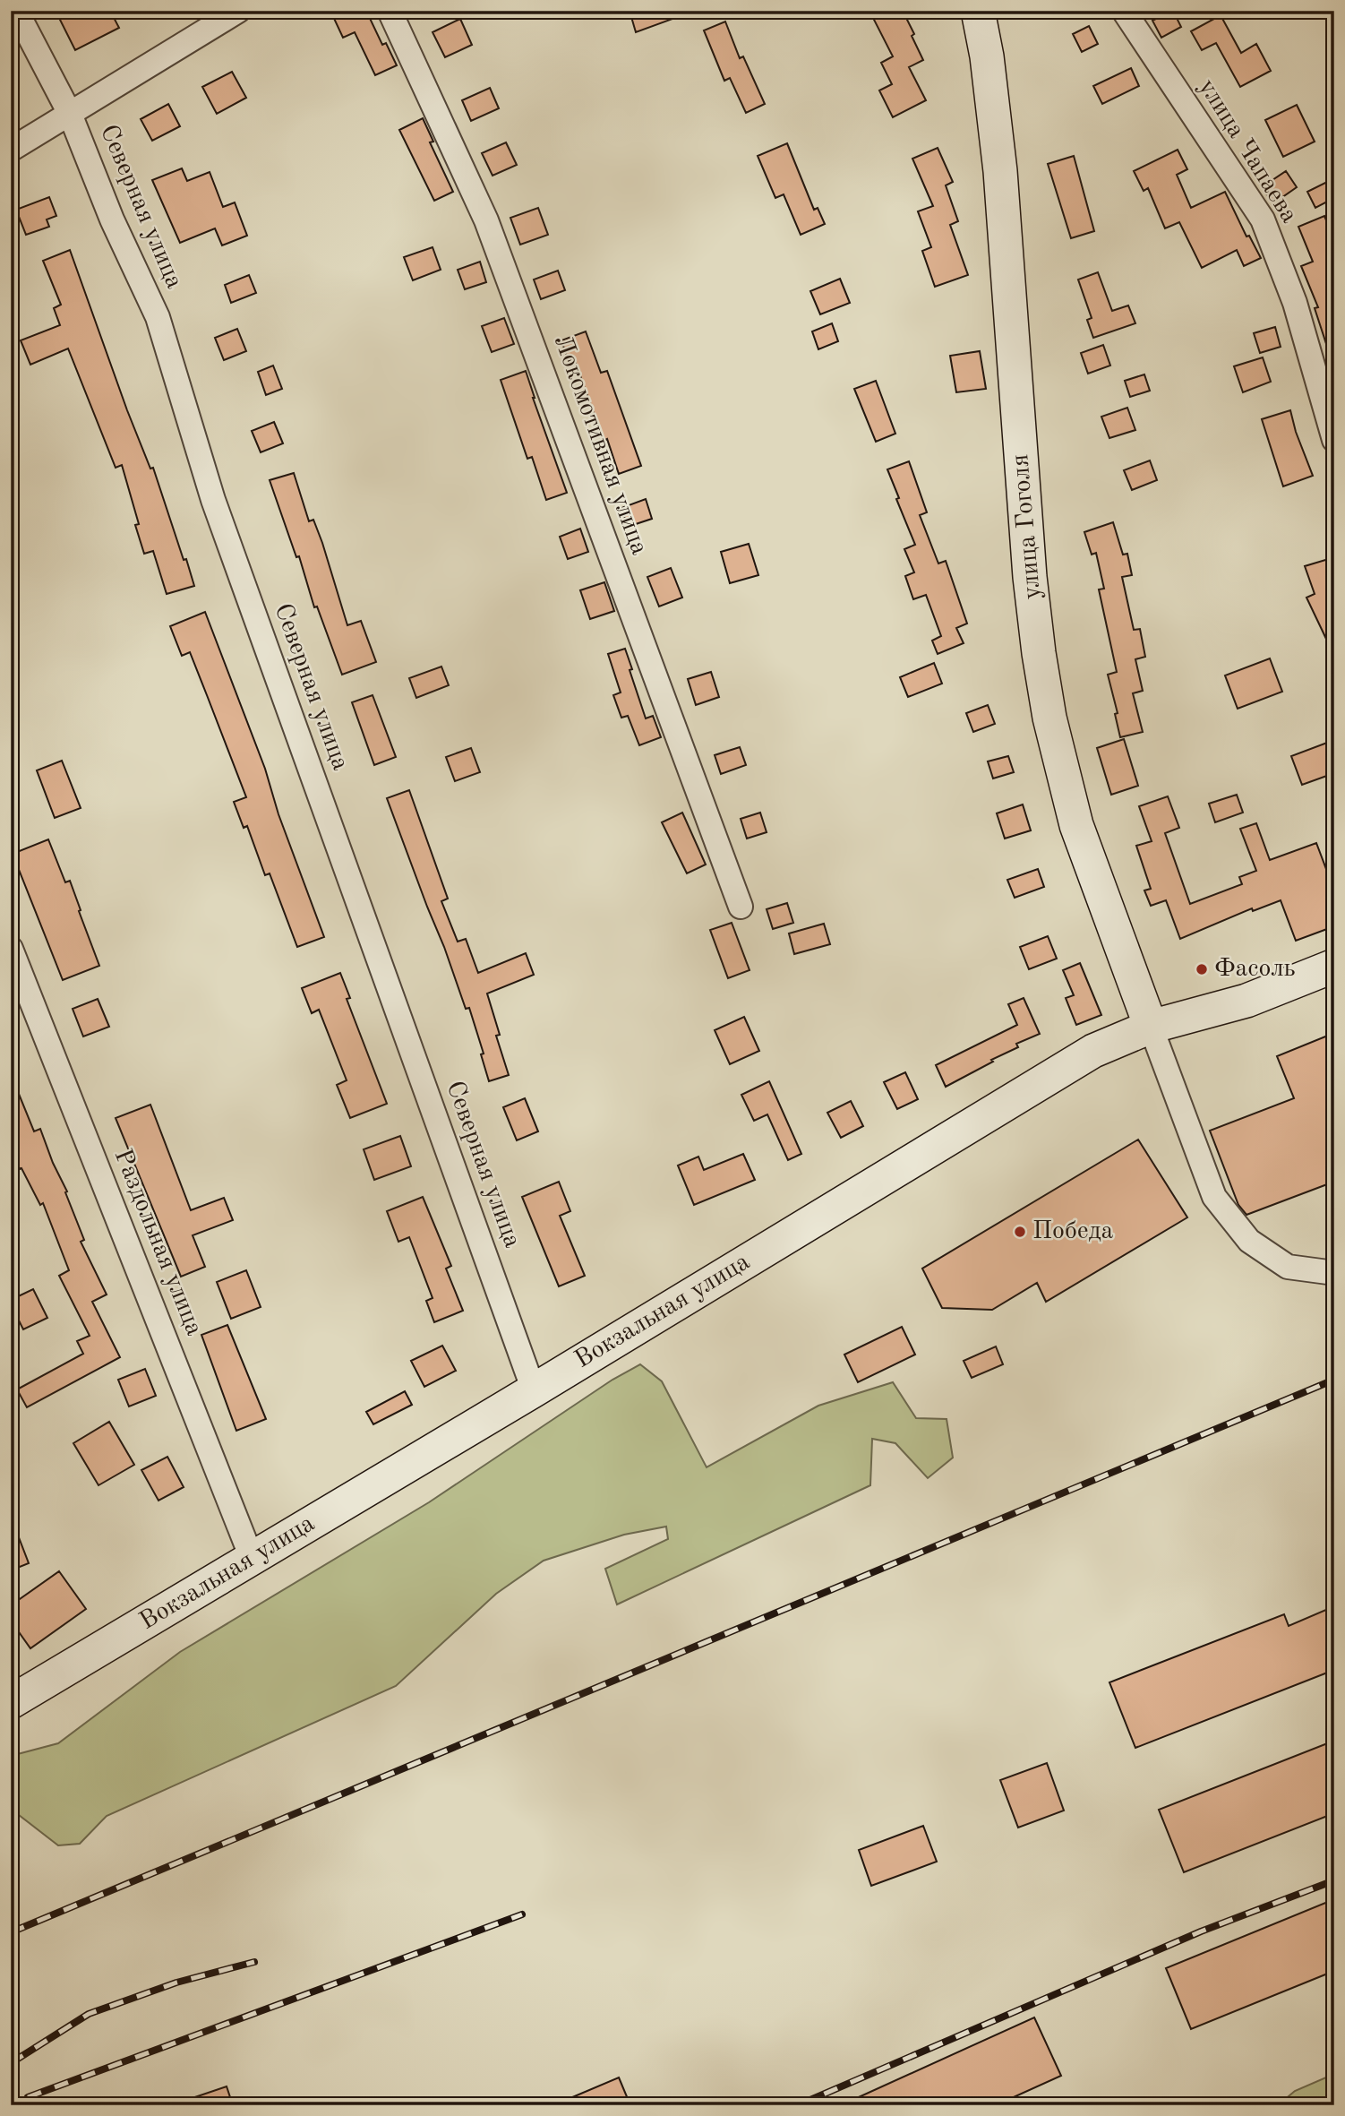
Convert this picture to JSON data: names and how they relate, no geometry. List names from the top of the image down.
{
  "streets": {
    "main road": ["улица Гоголя", "Вокзальная улица"],
    "street": [
      "улица Чапаева",
      "Северная улица",
      "Локомотивная улица",
      "Раздольная улица"
    ]
  },
  "crossings": [
    ["Северная улица", "Вокзальная улица"],
    ["улица Гоголя", "Вокзальная улица"],
    ["Раздольная улица", "Вокзальная улица"]
  ],
  "places": ["Фасоль", "Победа"]
}
